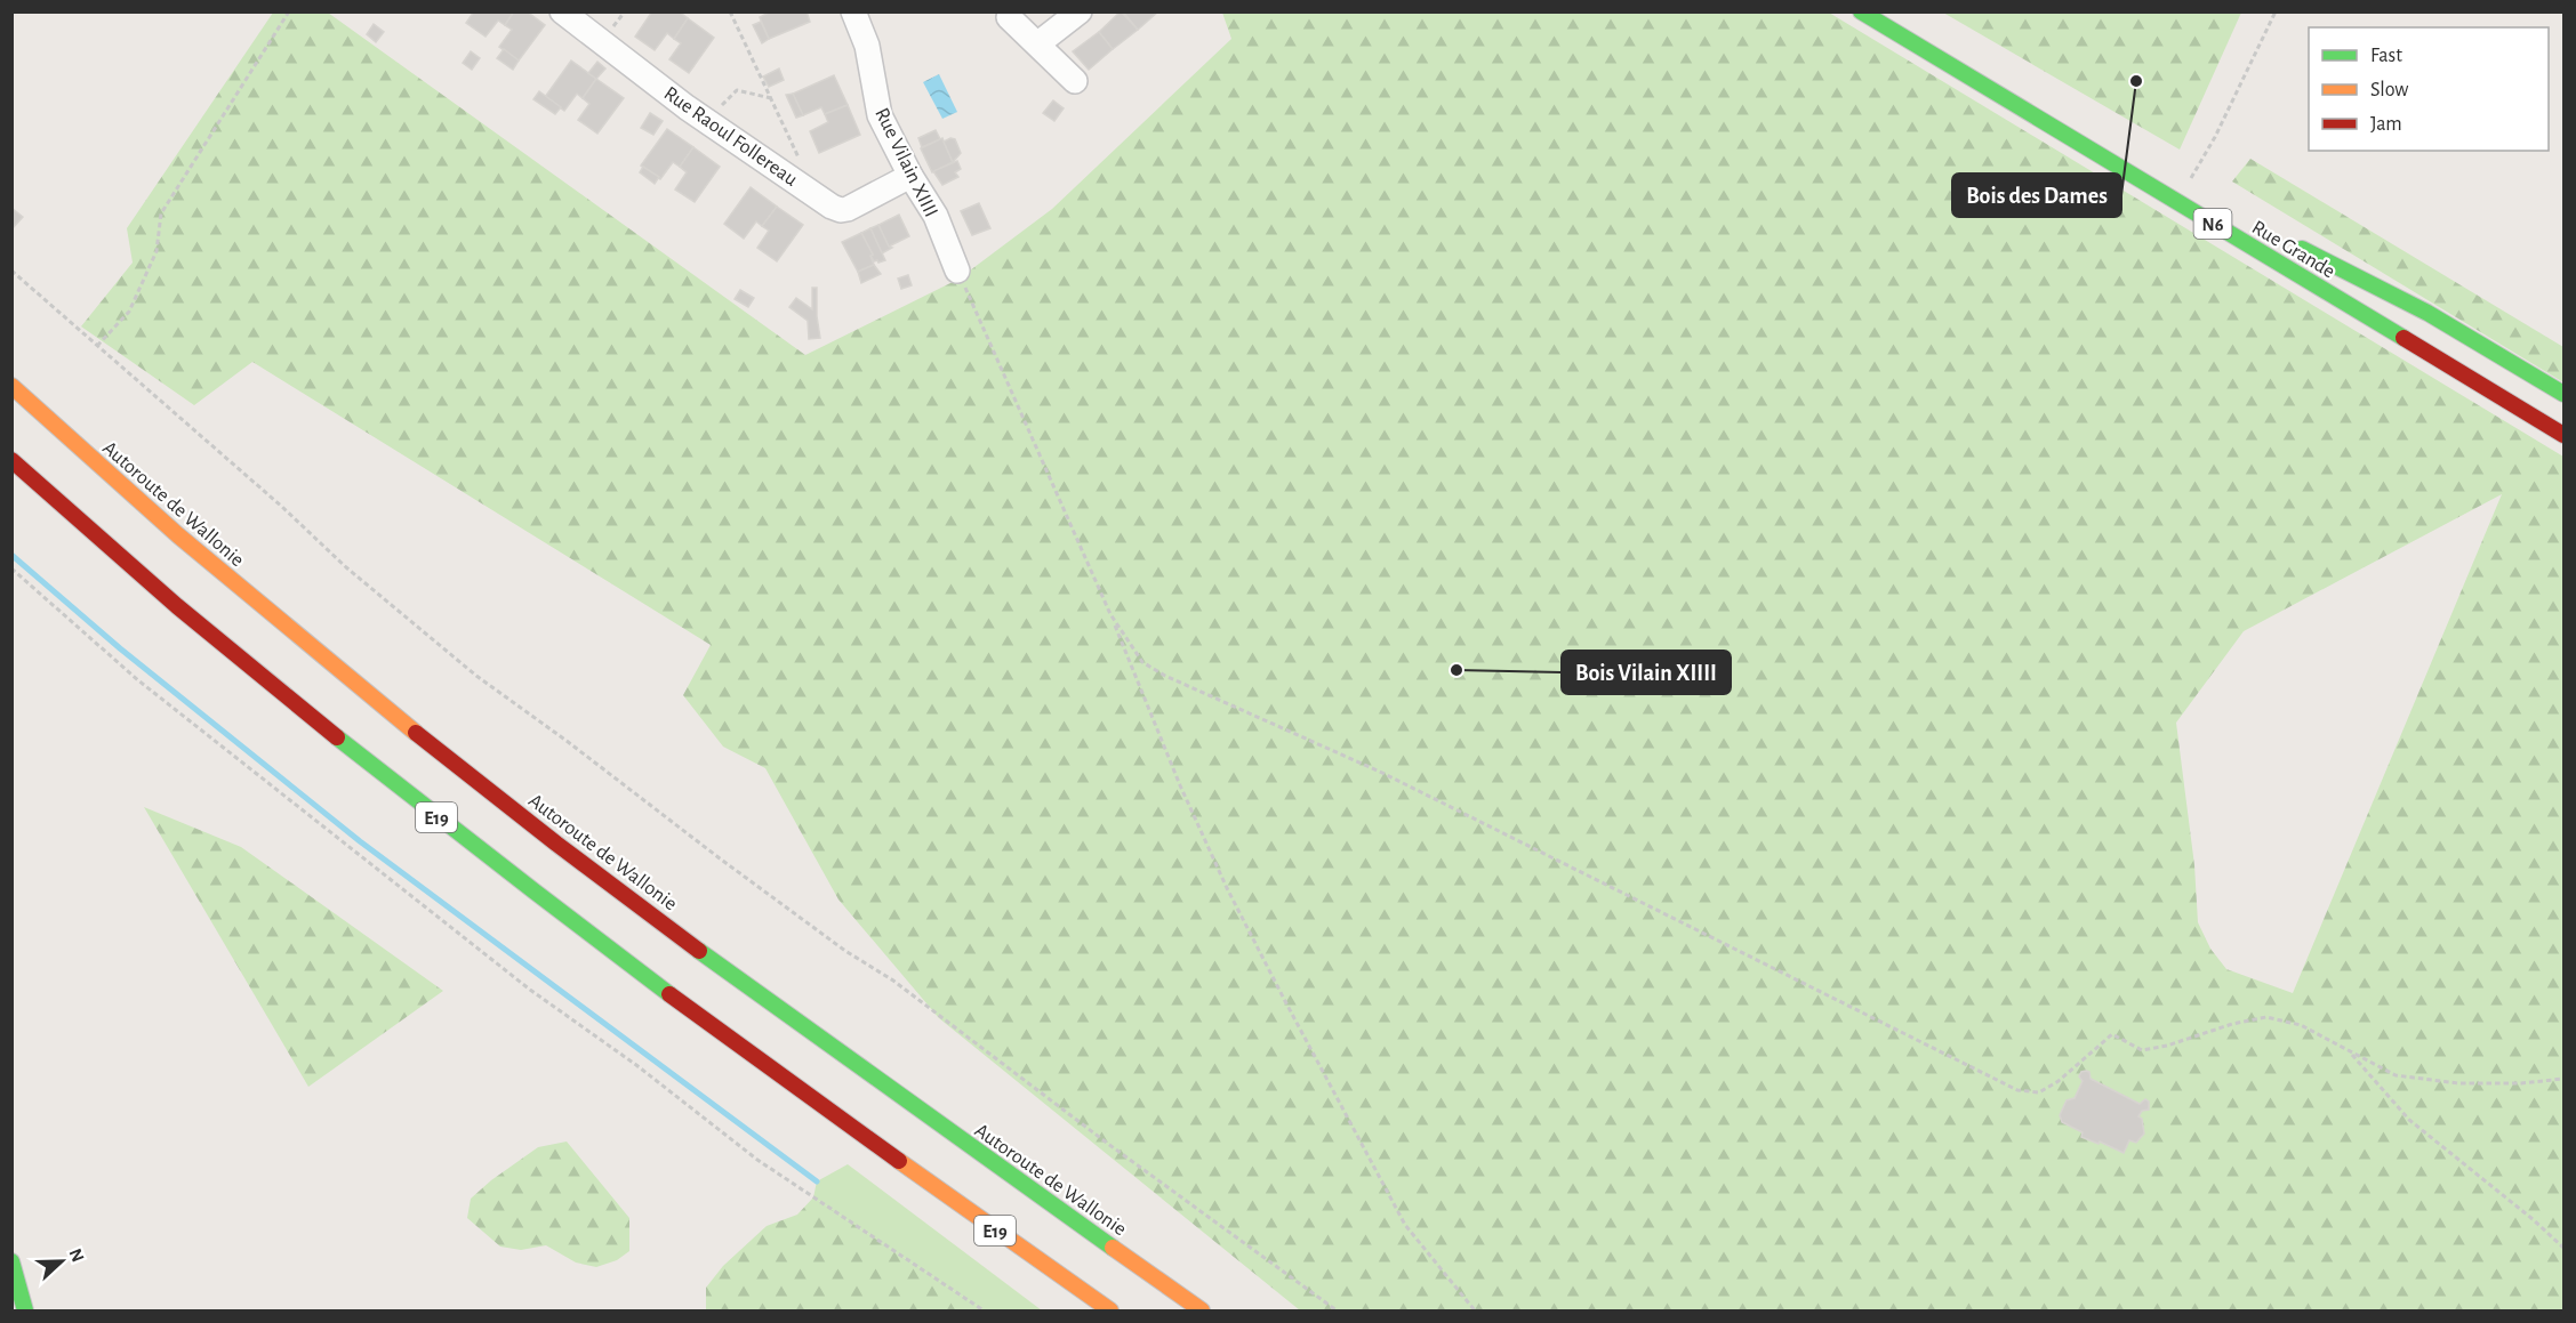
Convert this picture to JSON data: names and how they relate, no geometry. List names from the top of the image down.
{
  "streets": {
    "main road": [
      "N6",
      "Rue Grande",
      "Autoroute de Wallonie",
      "E19"
    ],
    "street": ["Rue Raoul Follereau", "Rue Vilain XIIII"]
  },
  "crossings": [
    ["Rue Raoul Follereau", "Rue Vilain XIIII"]
  ],
  "places": ["Bois des Dames", "Bois Vilain XIIII"],
  "legend": ["Fast", "Slow", "Jam"],
  "north": "right"
}
